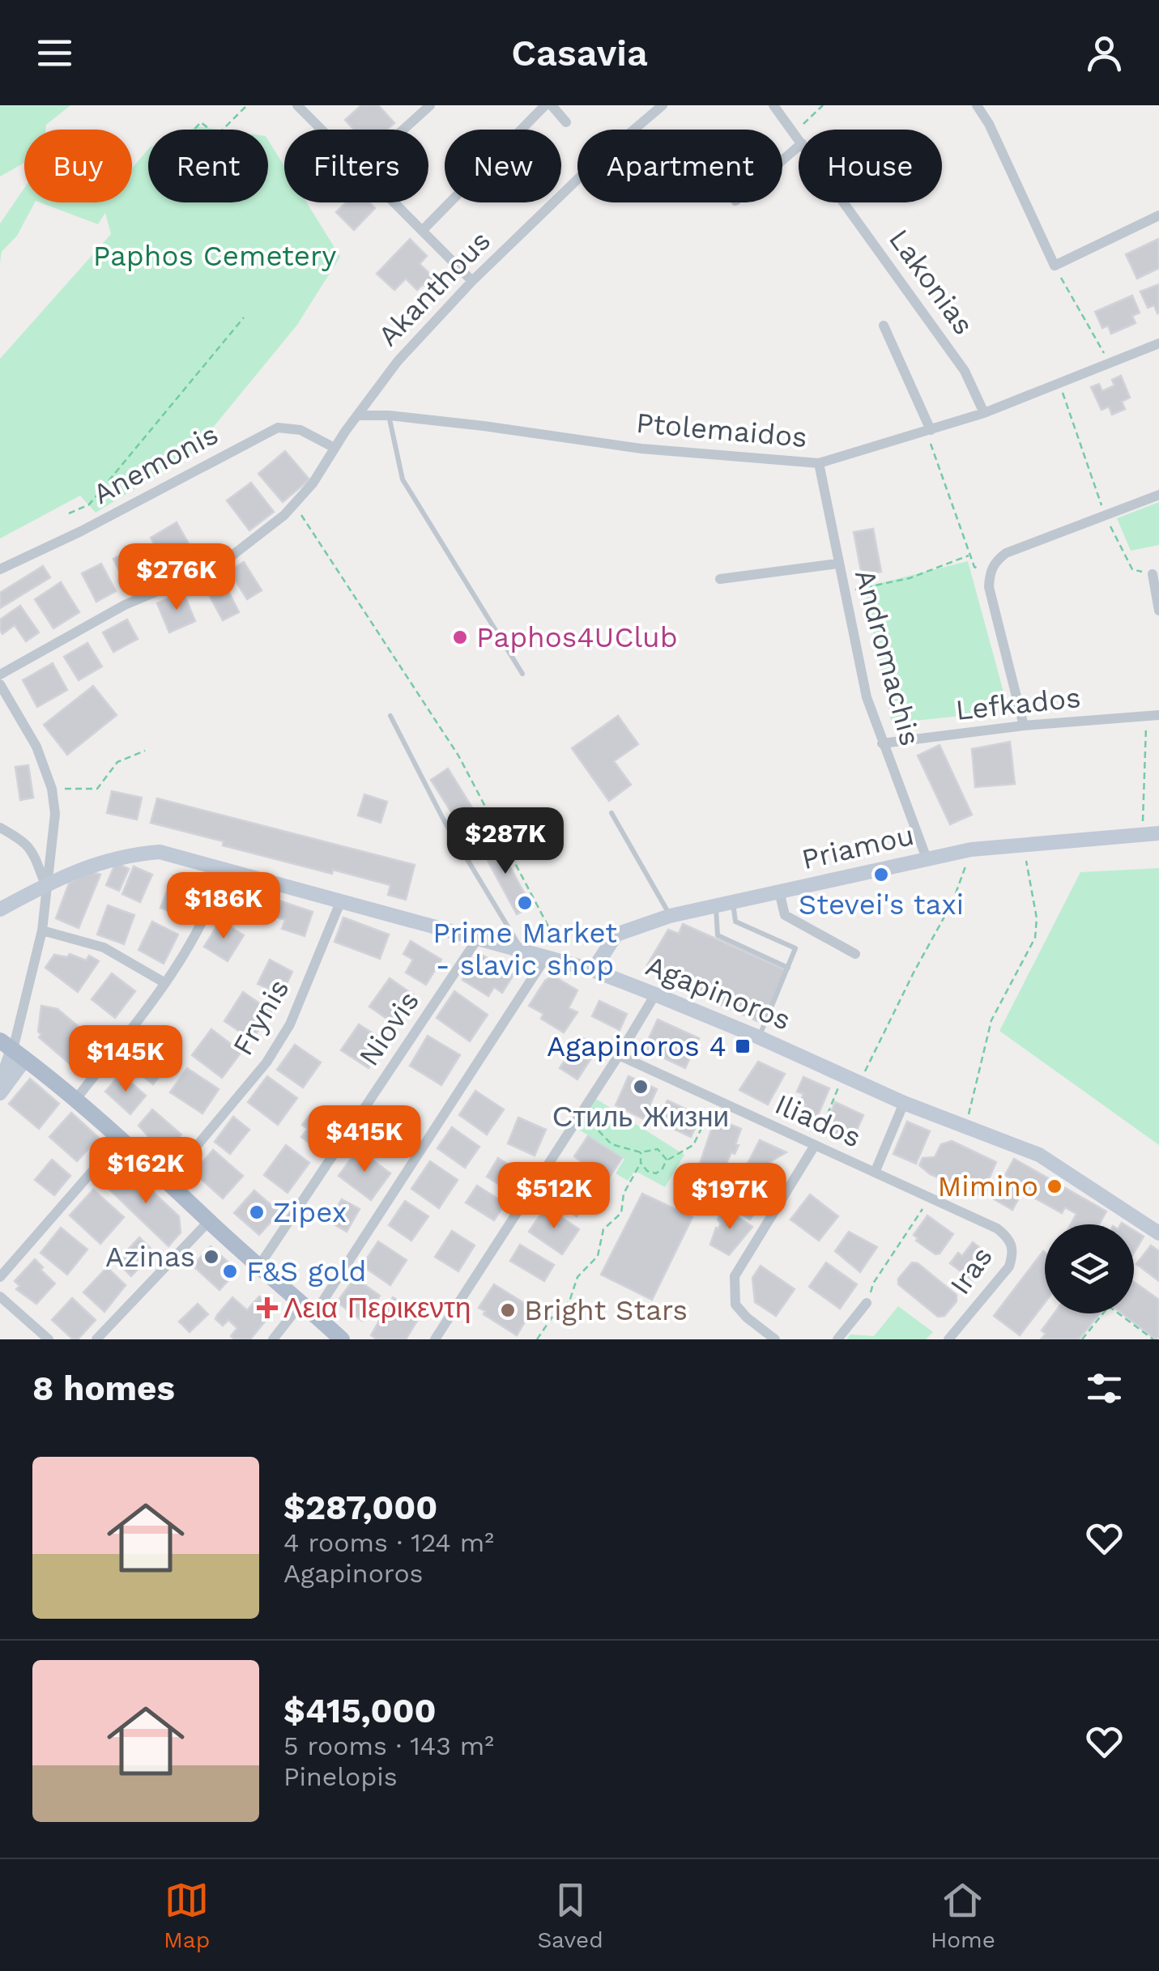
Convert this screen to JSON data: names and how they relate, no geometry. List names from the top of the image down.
{
  "streets": {
    "main road": ["Priamou", "Agapinoros"],
    "street": [
      "Lakonias",
      "Akanthous",
      "Ptolemaidos",
      "Anemonis",
      "Andromachis",
      "Lefkados",
      "Frynis",
      "Niovis",
      "Iliados",
      "Iras"
    ]
  },
  "crossings": [
    ["Lakonias", "Ptolemaidos"],
    ["Akanthous", "Ptolemaidos"],
    ["Akanthous", "Anemonis"],
    ["Ptolemaidos", "Andromachis"],
    ["Andromachis", "Lefkados"],
    ["Andromachis", "Priamou"],
    ["Priamou", "Agapinoros"],
    ["Agapinoros", "Frynis"],
    ["Agapinoros", "Niovis"],
    ["Iliados", "Iras"]
  ],
  "parks": ["Paphos Cemetery"],
  "places": {
    "other": [
      "Paphos4UClub",
      "Stevei's taxi",
      "Prime Market - slavic shop",
      "Стиль Жизни",
      "Mimino",
      "Zipex",
      "Azinas",
      "F&S gold",
      "Bright Stars"
    ],
    "transit": ["Agapinoros 4"],
    "health": ["Λεια Περικεντη"]
  },
  "page": {
    "header": "Casavia",
    "chip": [
      "Buy",
      "Rent",
      "Filters",
      "New",
      "Apartment",
      "House"
    ],
    "price": [
      "$276K",
      "$287K",
      "$186K",
      "$145K",
      "$415K",
      "$162K",
      "$512K",
      "$197K"
    ],
    "heading": "8 homes",
    "list": [
      {
        "name": "$287,000",
        "note": "4 rooms · 124 m² · Agapinoros"
      },
      {
        "name": "$415,000",
        "note": "5 rooms · 143 m² · Pinelopis"
      }
    ],
    "tabs": ["Map", "Saved", "Home"]
  }
}
